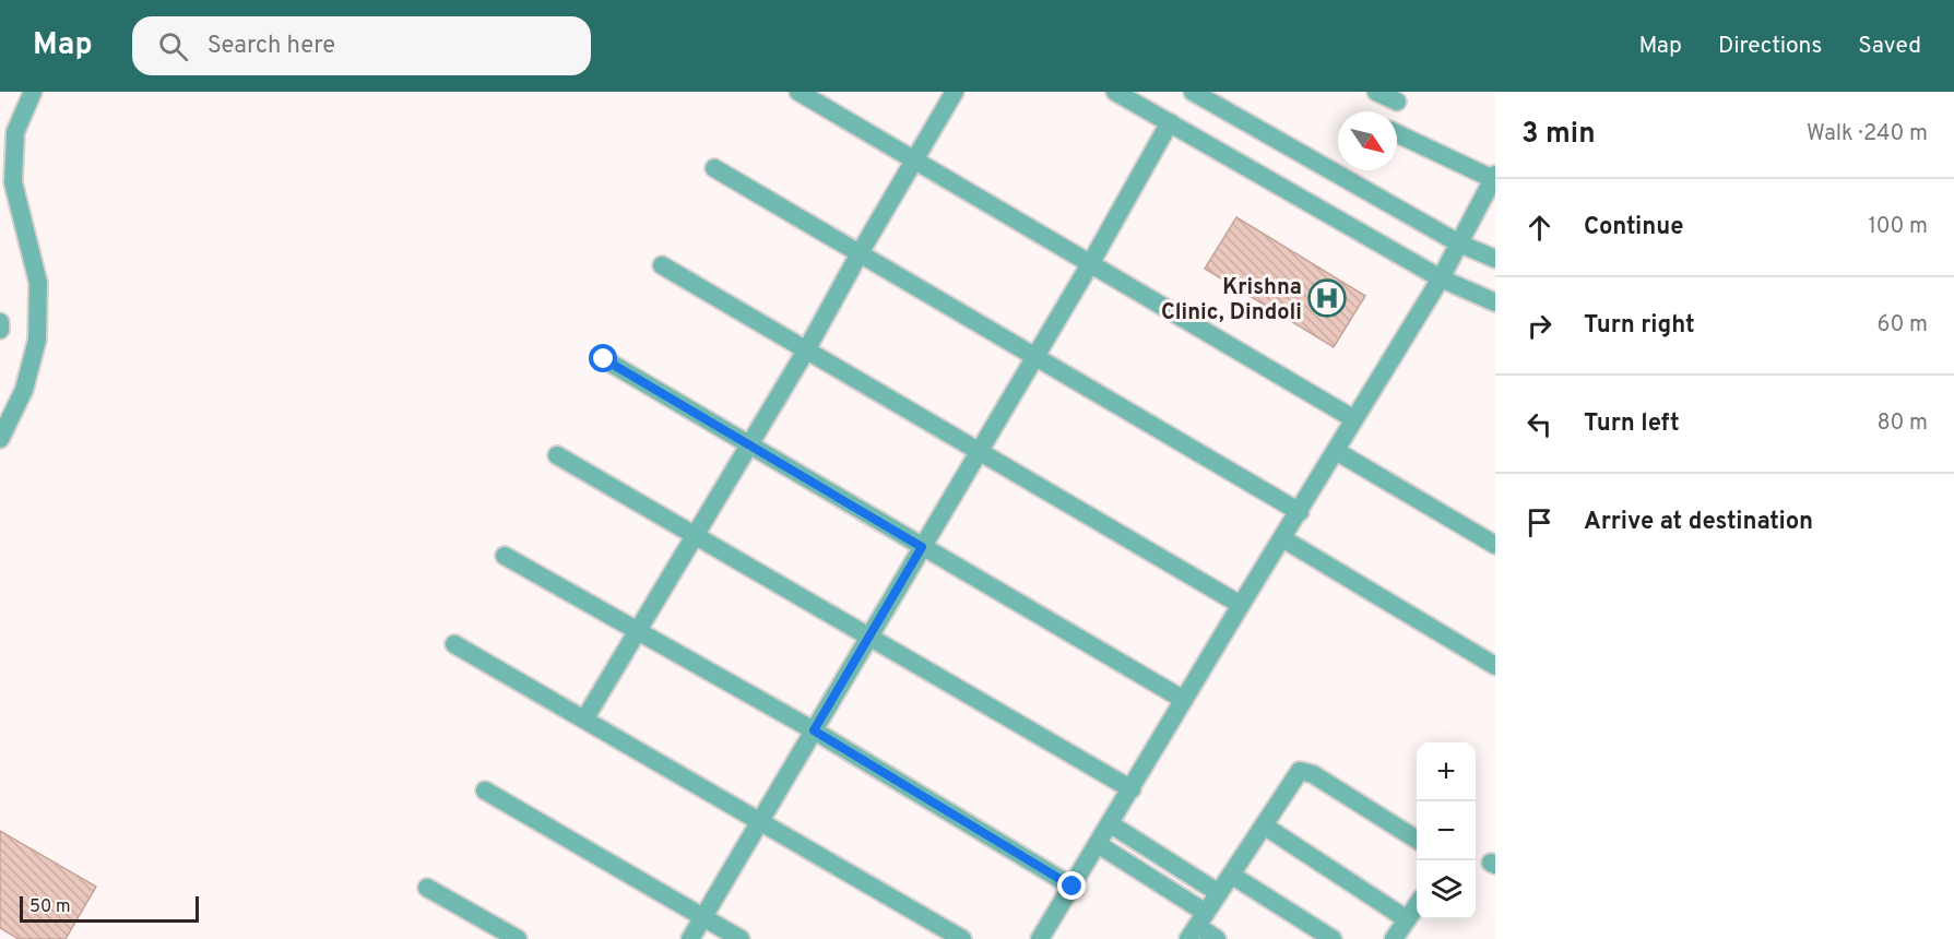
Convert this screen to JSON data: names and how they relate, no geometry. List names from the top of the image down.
{
  "places": {
    "hospital": ["Krishna Clinic, Dindoli"]
  },
  "scale_bar": "50 m",
  "north": "bottom right",
  "page": {
    "header": "Map",
    "search": "Search here",
    "nav": ["Map", "Directions", "Saved"],
    "heading": ["3 min", "Walk · 240 m"],
    "list": [
      ["Continue", "100 m"],
      ["Turn right", "60 m"],
      ["Turn left", "80 m"],
      "Arrive at destination"
    ],
    "map_buttons": ["+", "−"],
    "scale": "50 m"
  }
}
